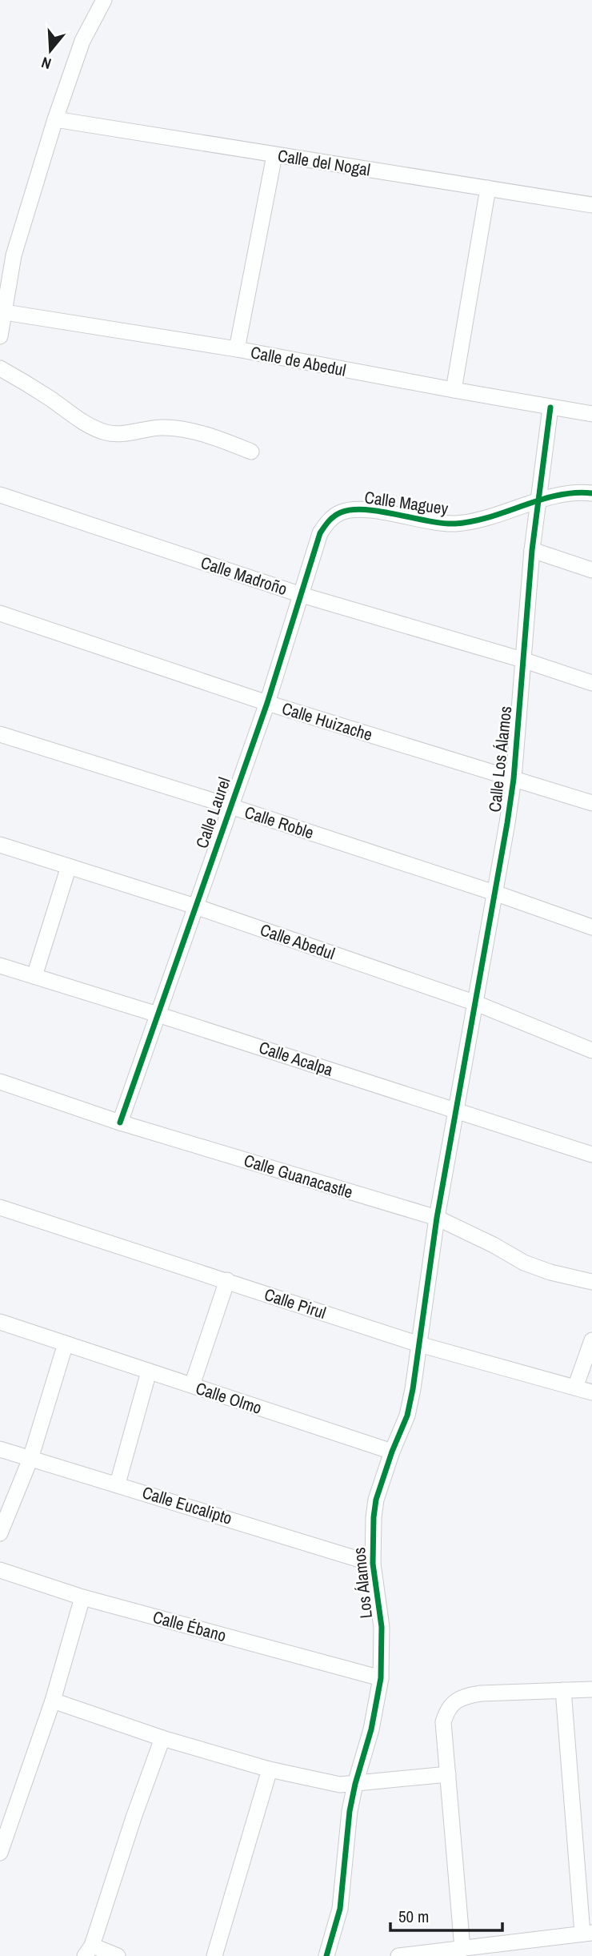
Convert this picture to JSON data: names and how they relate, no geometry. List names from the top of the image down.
{
  "streets": {
    "street": [
      "Calle del Nogal",
      "Calle de Abedul",
      "Calle Maguey",
      "Calle Madroño",
      "Calle Huizache",
      "Calle Los Álamos",
      "Calle Laurel",
      "Calle Roble",
      "Calle Abedul",
      "Calle Acalpa",
      "Calle Guanacastle",
      "Calle Pirul",
      "Calle Olmo",
      "Calle Eucalipto",
      "Los Álamos",
      "Calle Ébano"
    ]
  },
  "crossings": [
    ["Calle de Abedul", "Calle Los Álamos"],
    ["Calle Maguey", "Calle Los Álamos"],
    ["Calle Maguey", "Calle Laurel"],
    ["Calle Madroño", "Calle Los Álamos"],
    ["Calle Madroño", "Calle Laurel"],
    ["Calle Huizache", "Calle Los Álamos"],
    ["Calle Huizache", "Calle Laurel"],
    ["Calle Los Álamos", "Calle Roble"],
    ["Calle Los Álamos", "Calle Abedul"],
    ["Calle Los Álamos", "Calle Acalpa"],
    ["Calle Los Álamos", "Los Álamos"],
    ["Calle Laurel", "Calle Roble"],
    ["Calle Laurel", "Calle Abedul"],
    ["Calle Laurel", "Calle Acalpa"],
    ["Calle Laurel", "Calle Guanacastle"],
    ["Calle Acalpa", "Los Álamos"],
    ["Calle Guanacastle", "Los Álamos"],
    ["Calle Pirul", "Los Álamos"],
    ["Calle Olmo", "Los Álamos"],
    ["Calle Eucalipto", "Los Álamos"],
    ["Los Álamos", "Calle Ébano"]
  ],
  "scale_bar": "50 m",
  "north": "bottom"
}
